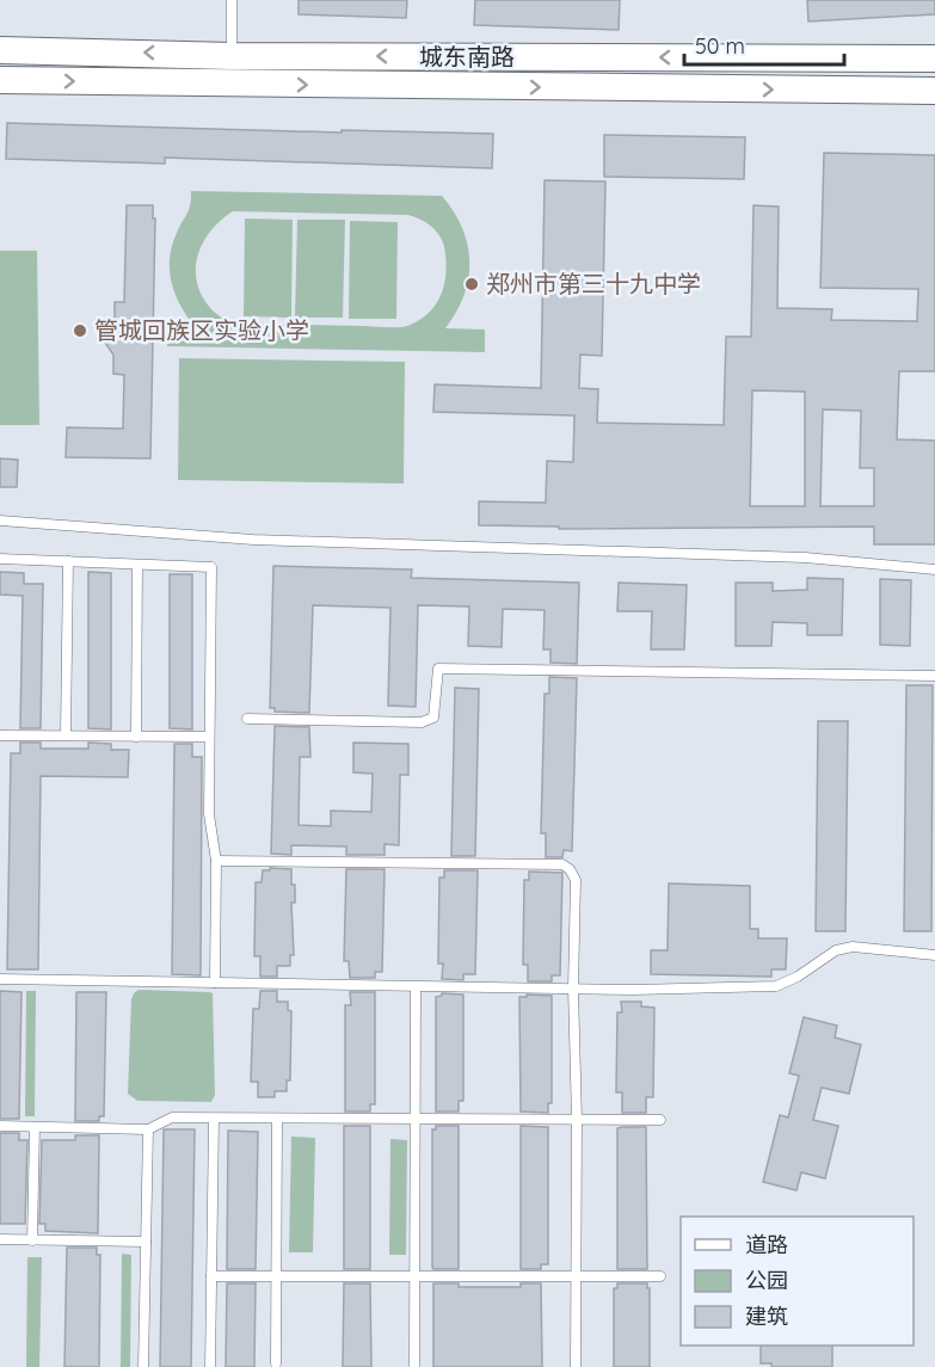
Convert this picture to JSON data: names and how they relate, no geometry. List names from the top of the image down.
{
  "streets": {
    "main road": ["城东南路"]
  },
  "places": ["郑州市第三十九中学", "管城回族区实验小学"],
  "legend": ["道路", "公园", "建筑"],
  "scale_bar": "50 m"
}
